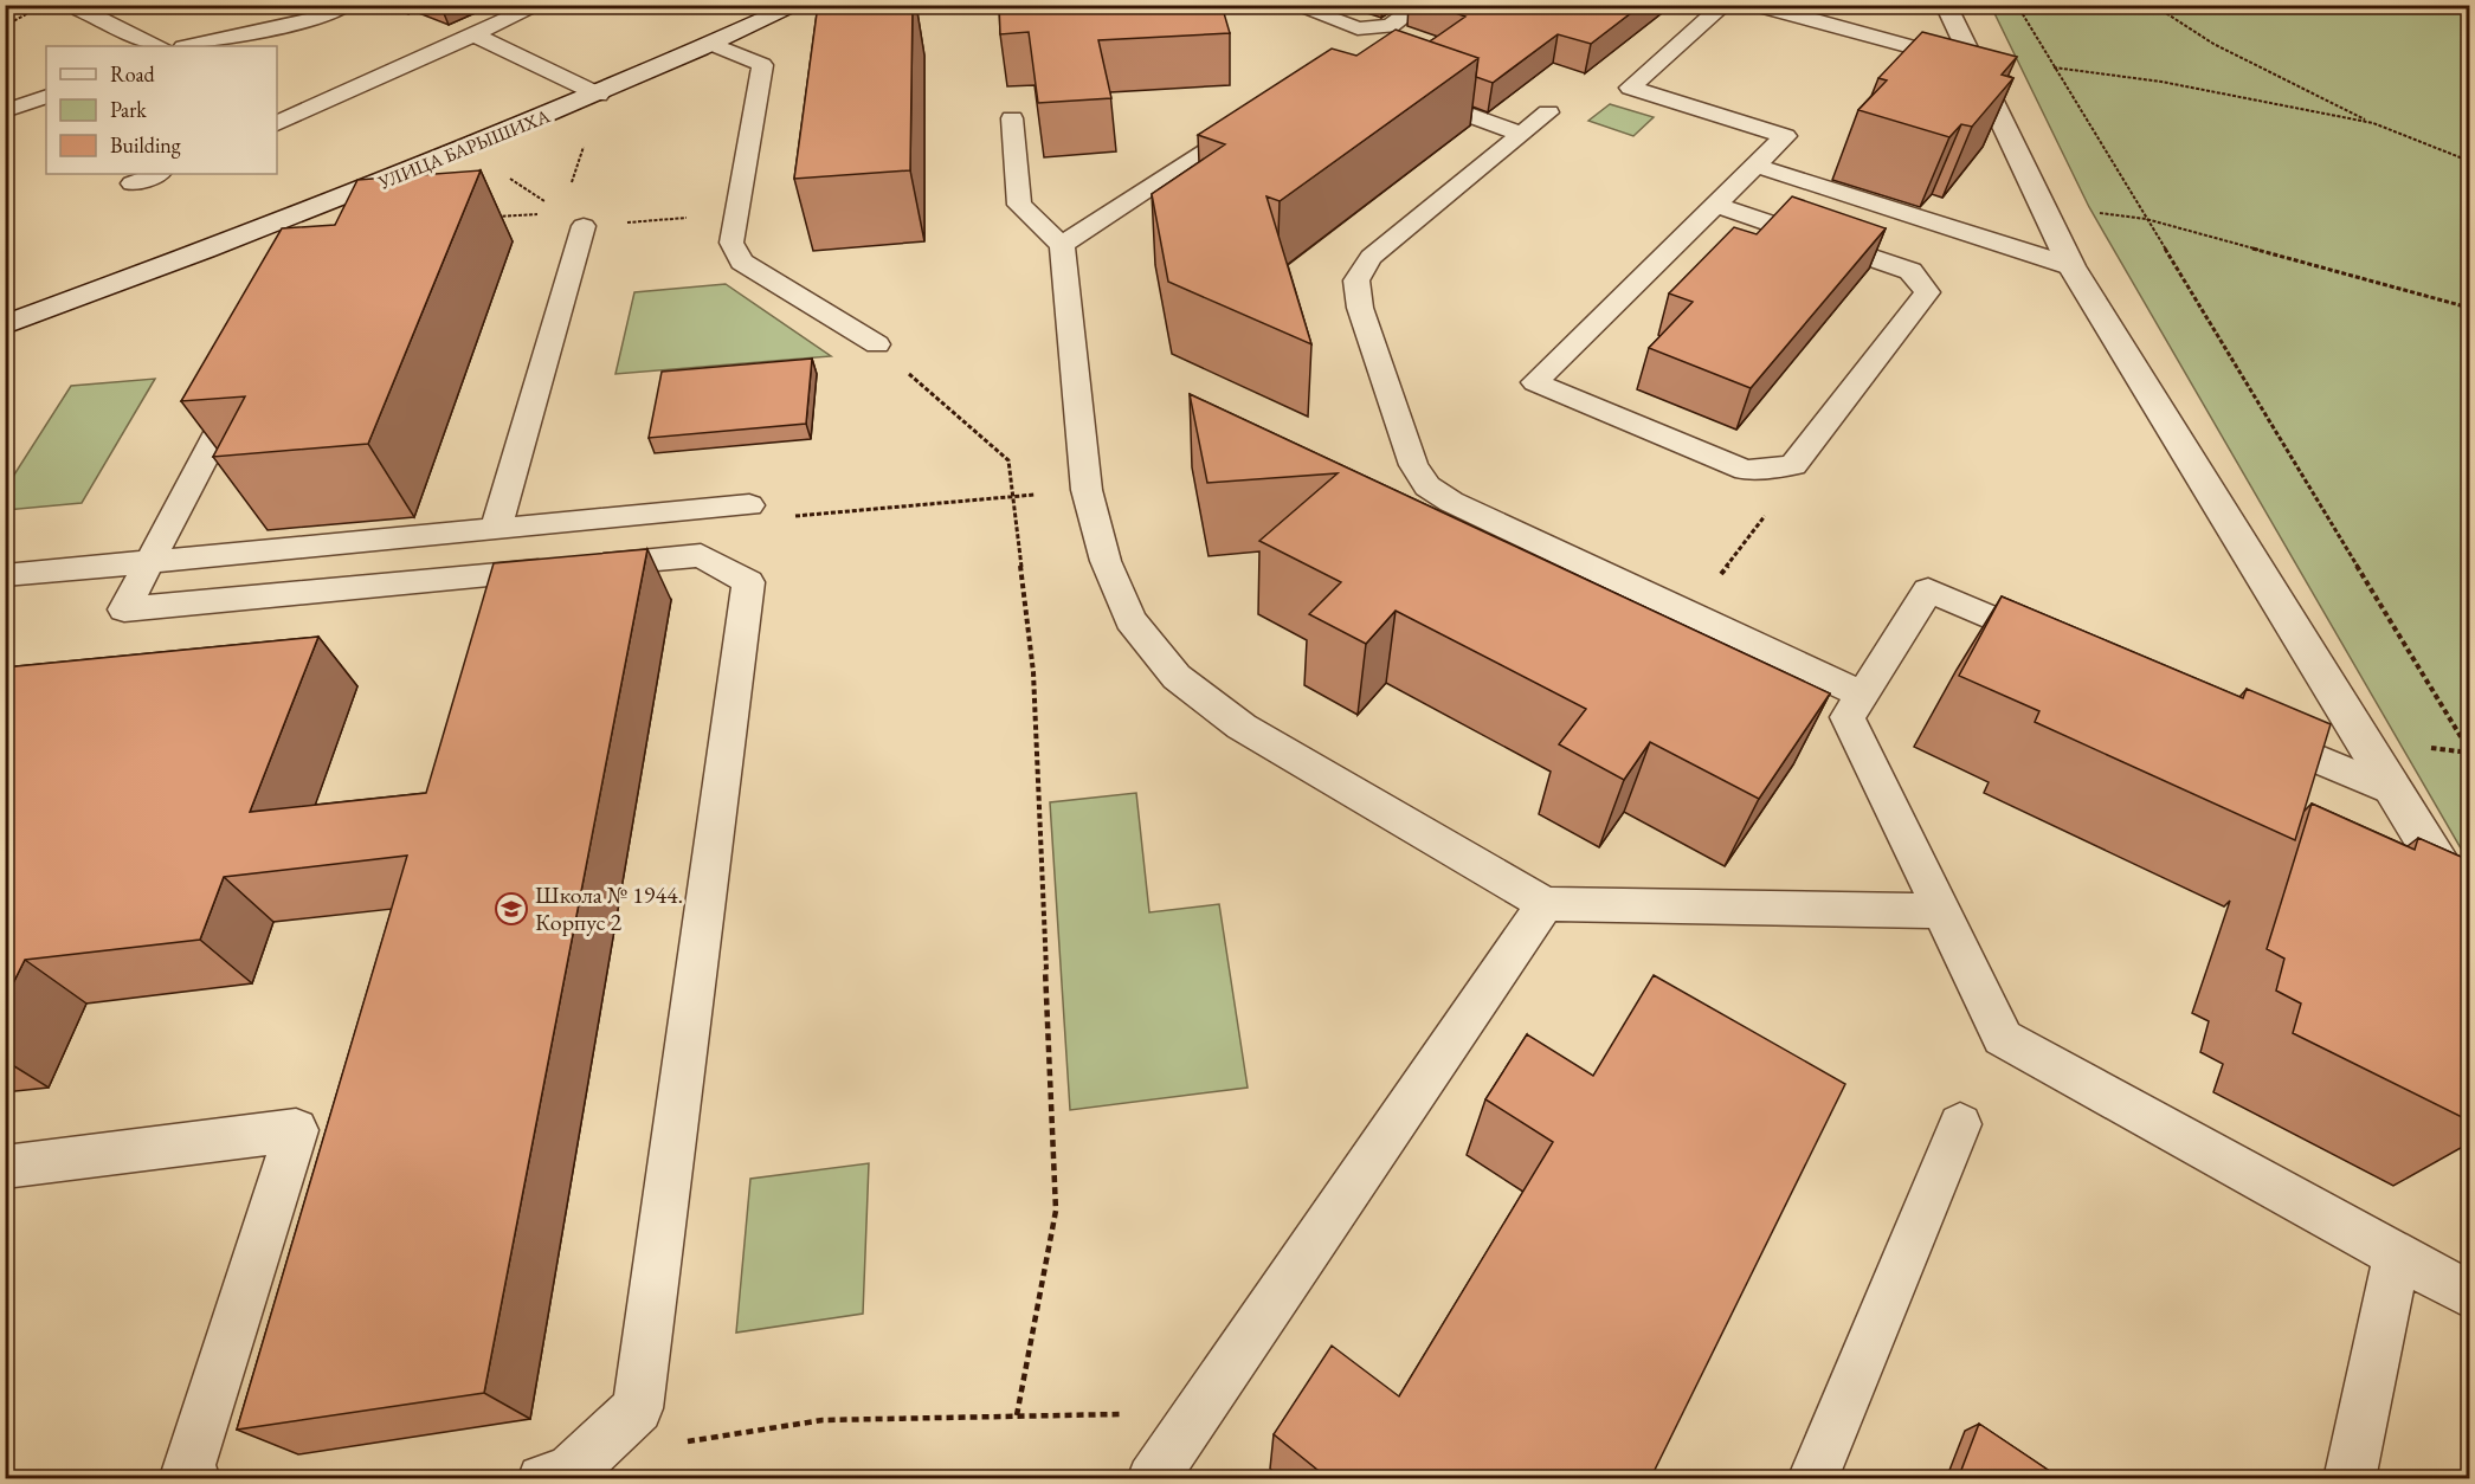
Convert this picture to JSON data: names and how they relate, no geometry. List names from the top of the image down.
{
  "streets": {
    "street": ["УЛИЦА БАРЫШИХА"]
  },
  "places": {
    "school or university": ["Школа № 1944. Корпус 2"]
  },
  "legend": ["Road", "Park", "Building"]
}
